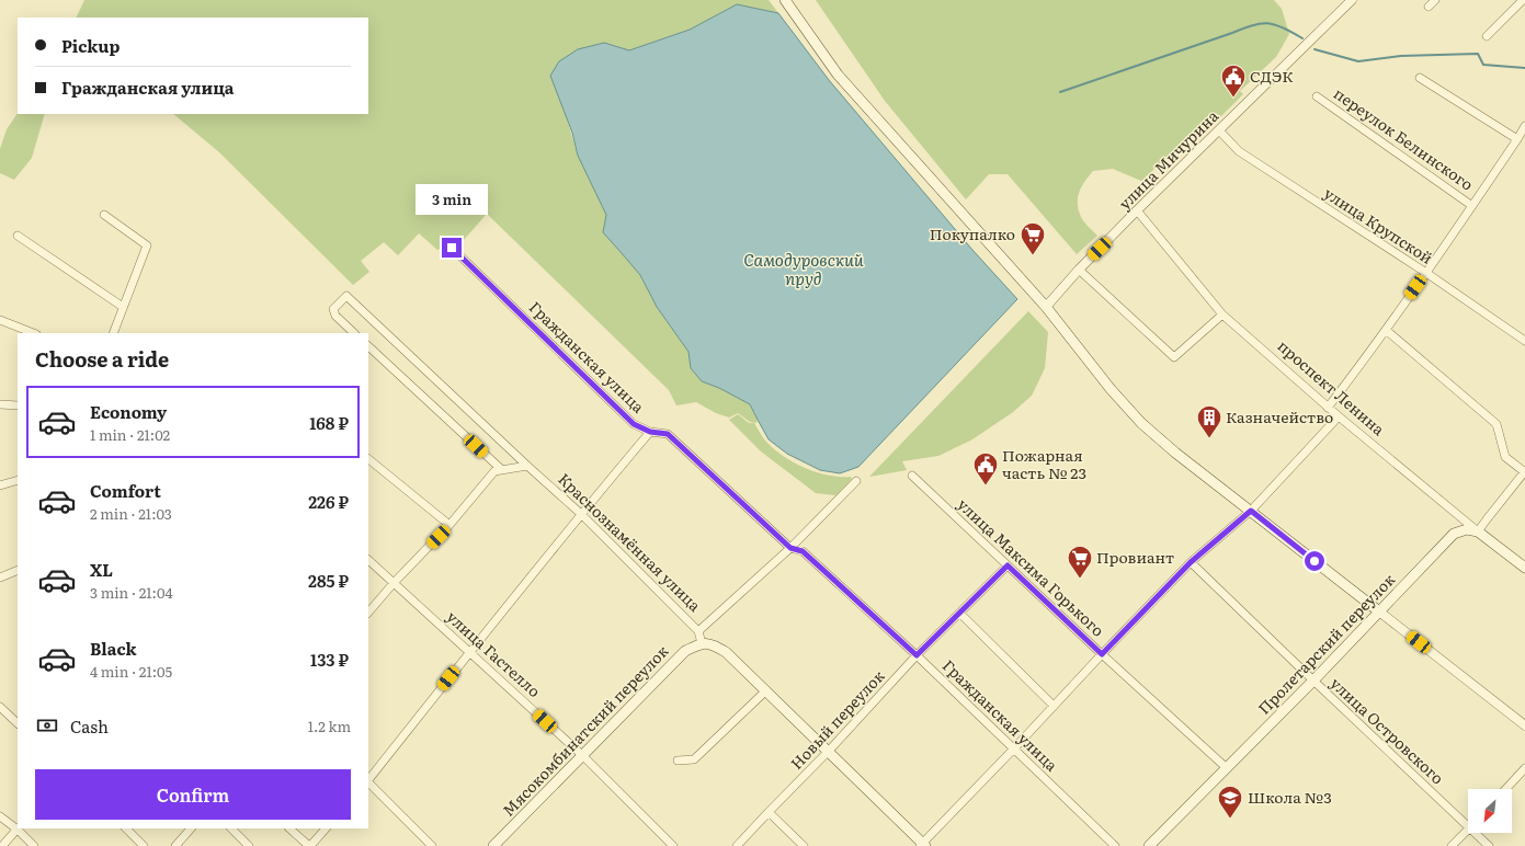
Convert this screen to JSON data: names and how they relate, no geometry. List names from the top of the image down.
{
  "streets": {
    "main road": ["проспект Ленина", "Пролетарский переулок", "Мясокомбинатский переулок"],
    "street": [
      "переулок Белинского",
      "улица Мичурина",
      "улица Крупской",
      "Гражданская улица",
      "Краснознамённая улица",
      "улица Максима Горького",
      "улица Гастелло",
      "Новый переулок",
      "улица Островского"
    ]
  },
  "crossings": [
    ["улица Мичурина", "улица Крупской"],
    ["улица Мичурина", "проспект Ленина"],
    ["Гражданская улица", "Новый переулок"],
    ["проспект Ленина", "Пролетарский переулок"],
    ["Краснознамённая улица", "Мясокомбинатский переулок"],
    ["улица Максима Горького", "Пролетарский переулок"],
    ["улица Максима Горького", "Новый переулок"],
    ["Пролетарский переулок", "улица Островского"],
    ["улица Гастелло", "Мясокомбинатский переулок"]
  ],
  "water": ["Самодуровский пруд"],
  "places": {
    "public building": ["СДЭК", "Пожарная часть № 23"],
    "supermarket": ["Покупалко", "Провиант"],
    "building": ["Казначейство"],
    "school or university": ["Школа №3"]
  },
  "north": "bottom left",
  "page": {
    "banner": ["Pickup", "Гражданская улица"],
    "bubble": "3 min",
    "heading": "Choose a ride",
    "list": [
      {
        "name": "Economy",
        "note": "1 min · 21:02",
        "value": "168 ₽"
      },
      {
        "name": "Comfort",
        "note": "2 min · 21:03",
        "value": "226 ₽"
      },
      {
        "name": "XL",
        "note": "3 min · 21:04",
        "value": "285 ₽"
      },
      {
        "name": "Black",
        "note": "4 min · 21:05",
        "value": "133 ₽"
      }
    ],
    "pay": ["Cash", "1.2 km"],
    "buttons": "Confirm"
  }
}
